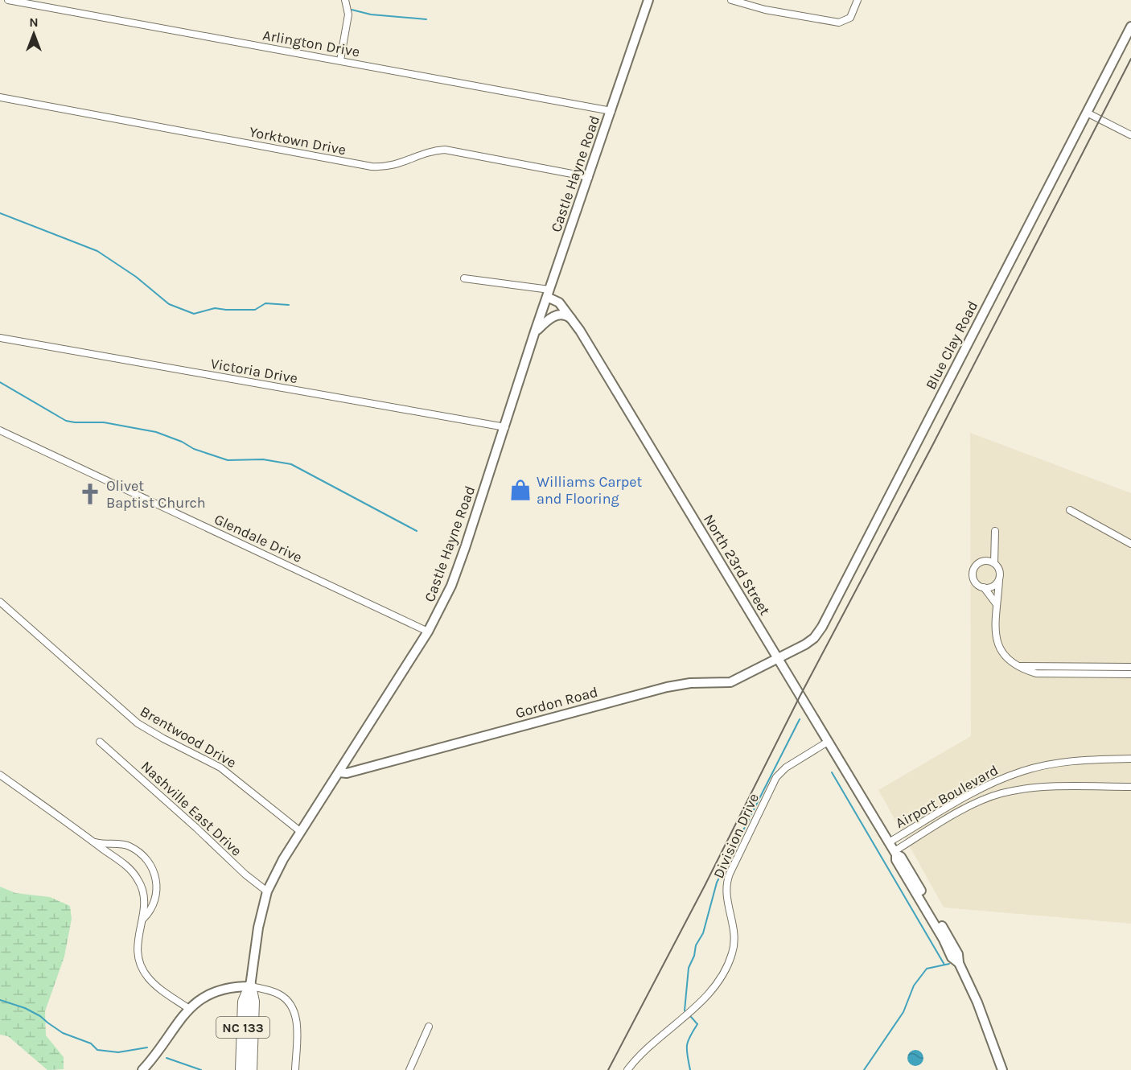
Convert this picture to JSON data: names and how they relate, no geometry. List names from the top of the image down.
{
  "streets": {
    "highway": ["NC 133"],
    "main road": [
      "Castle Hayne Road",
      "Blue Clay Road",
      "North 23rd Street",
      "Gordon Road"
    ],
    "street": [
      "Arlington Drive",
      "Yorktown Drive",
      "Victoria Drive",
      "Glendale Drive",
      "Brentwood Drive",
      "Airport Boulevard",
      "Nashville East Drive",
      "Division Drive"
    ]
  },
  "crossings": [
    ["Arlington Drive", "Castle Hayne Road"],
    ["Yorktown Drive", "Castle Hayne Road"],
    ["Castle Hayne Road", "Victoria Drive"],
    ["Castle Hayne Road", "Glendale Drive"],
    ["Castle Hayne Road", "North 23rd Street"],
    ["Castle Hayne Road", "Gordon Road"],
    ["Castle Hayne Road", "Brentwood Drive"],
    ["Castle Hayne Road", "Nashville East Drive"],
    ["Castle Hayne Road", "NC 133"],
    ["Blue Clay Road", "North 23rd Street"],
    ["Blue Clay Road", "Gordon Road"],
    ["North 23rd Street", "Gordon Road"],
    ["North 23rd Street", "Airport Boulevard"],
    ["North 23rd Street", "Division Drive"]
  ],
  "places": {
    "shop": ["Williams Carpet and Flooring"],
    "church": ["Olivet Baptist Church"]
  },
  "north": "top"
}
